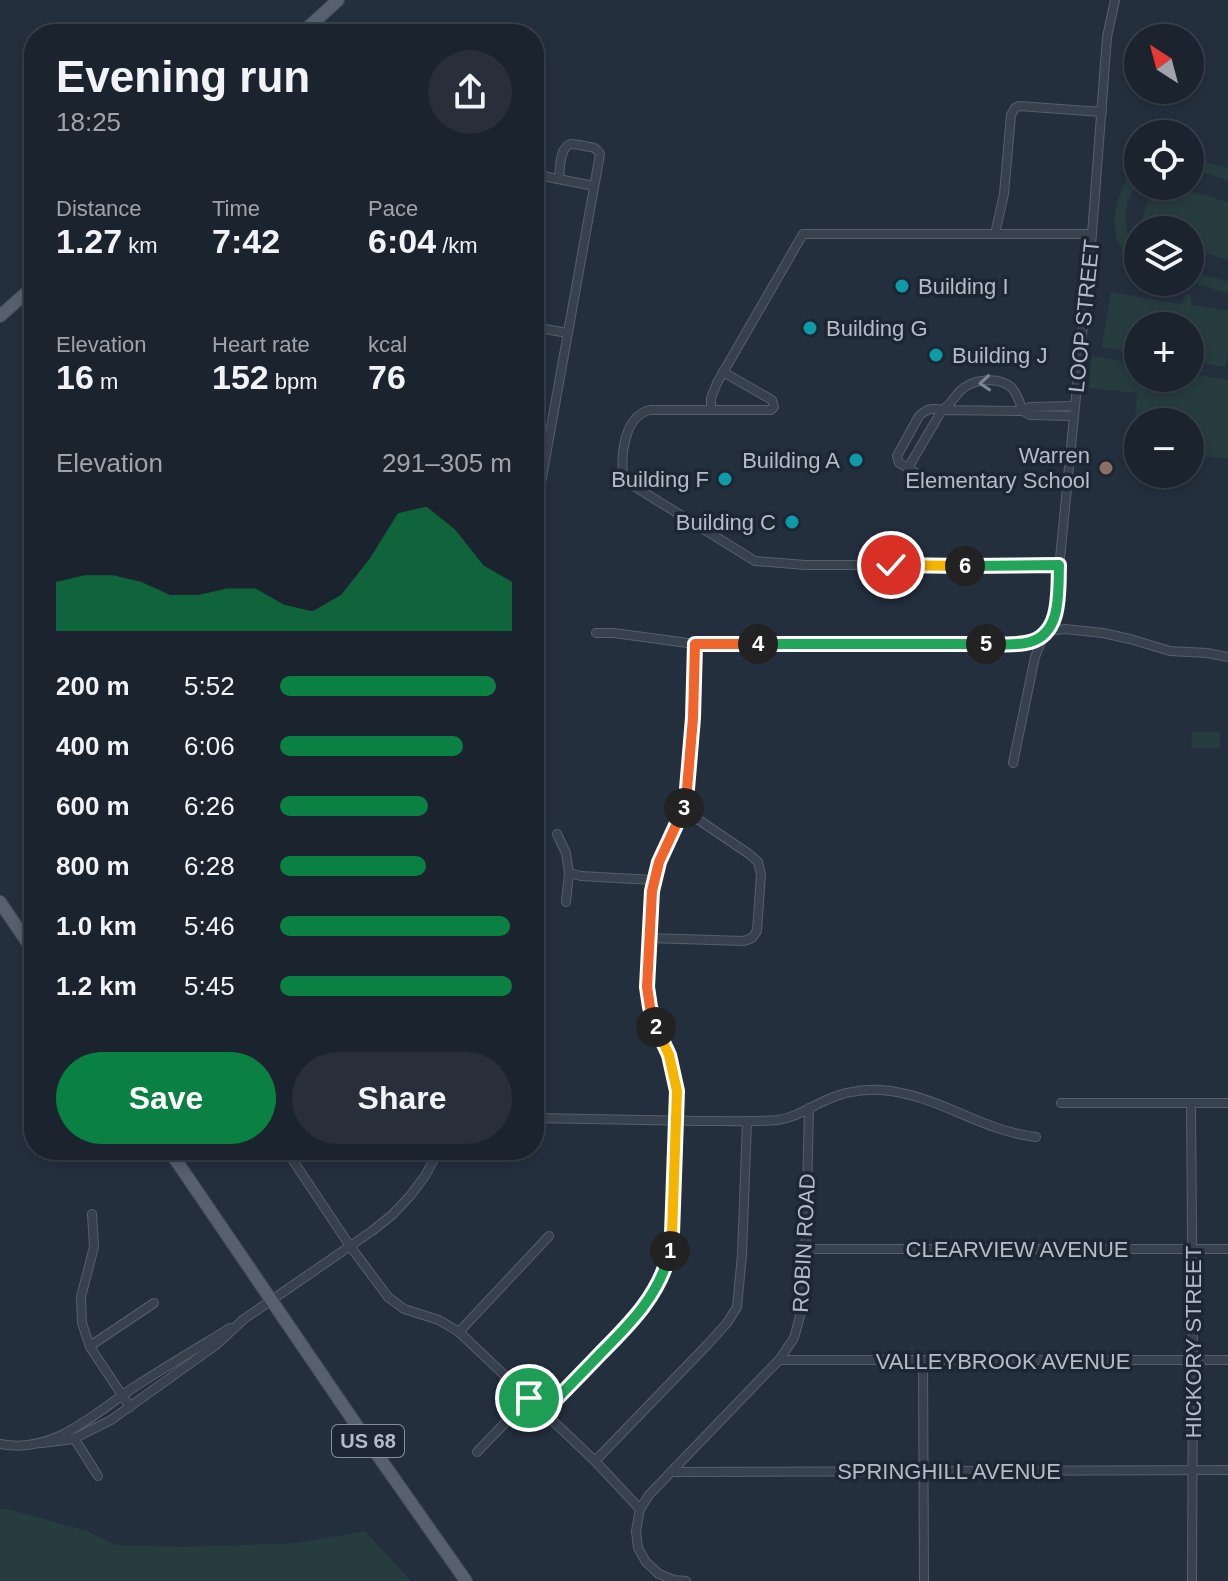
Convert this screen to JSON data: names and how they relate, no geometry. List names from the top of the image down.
{
  "streets": {
    "main road": ["US 68"],
    "street": [
      "LOOP STREET",
      "ROBIN ROAD",
      "CLEARVIEW AVENUE",
      "HICKORY STREET",
      "VALLEYBROOK AVENUE",
      "SPRINGHILL AVENUE"
    ]
  },
  "crossings": [
    ["ROBIN ROAD", "CLEARVIEW AVENUE"],
    ["ROBIN ROAD", "VALLEYBROOK AVENUE"],
    ["ROBIN ROAD", "SPRINGHILL AVENUE"],
    ["CLEARVIEW AVENUE", "HICKORY STREET"],
    ["HICKORY STREET", "VALLEYBROOK AVENUE"],
    ["HICKORY STREET", "SPRINGHILL AVENUE"]
  ],
  "places": [
    "Building I",
    "Building G",
    "Building J",
    "Building A",
    "Warren Elementary School",
    "Building F",
    "Building C"
  ],
  "north": "top left",
  "page": {
    "map_buttons": ["+", "−"],
    "heading": ["Evening run", "18:25"],
    "stats": [
      ["Distance", "1.27 km"],
      ["Time", "7:42"],
      ["Pace", "6:04 /km"],
      ["Elevation", "16 m"],
      ["Heart rate", "152 bpm"],
      ["kcal", "76"]
    ],
    "chart": ["Elevation", "291–305 m"],
    "pins": [
      "6",
      "4",
      "5",
      "3",
      "2",
      "1"
    ],
    "list": [
      {
        "name": "200 m",
        "note": "5:52"
      },
      {
        "name": "400 m",
        "note": "6:06"
      },
      {
        "name": "600 m",
        "note": "6:26"
      },
      {
        "name": "800 m",
        "note": "6:28"
      },
      {
        "name": "1.0 km",
        "note": "5:46"
      },
      {
        "name": "1.2 km",
        "note": "5:45"
      }
    ],
    "buttons": ["Save", "Share"]
  }
}
